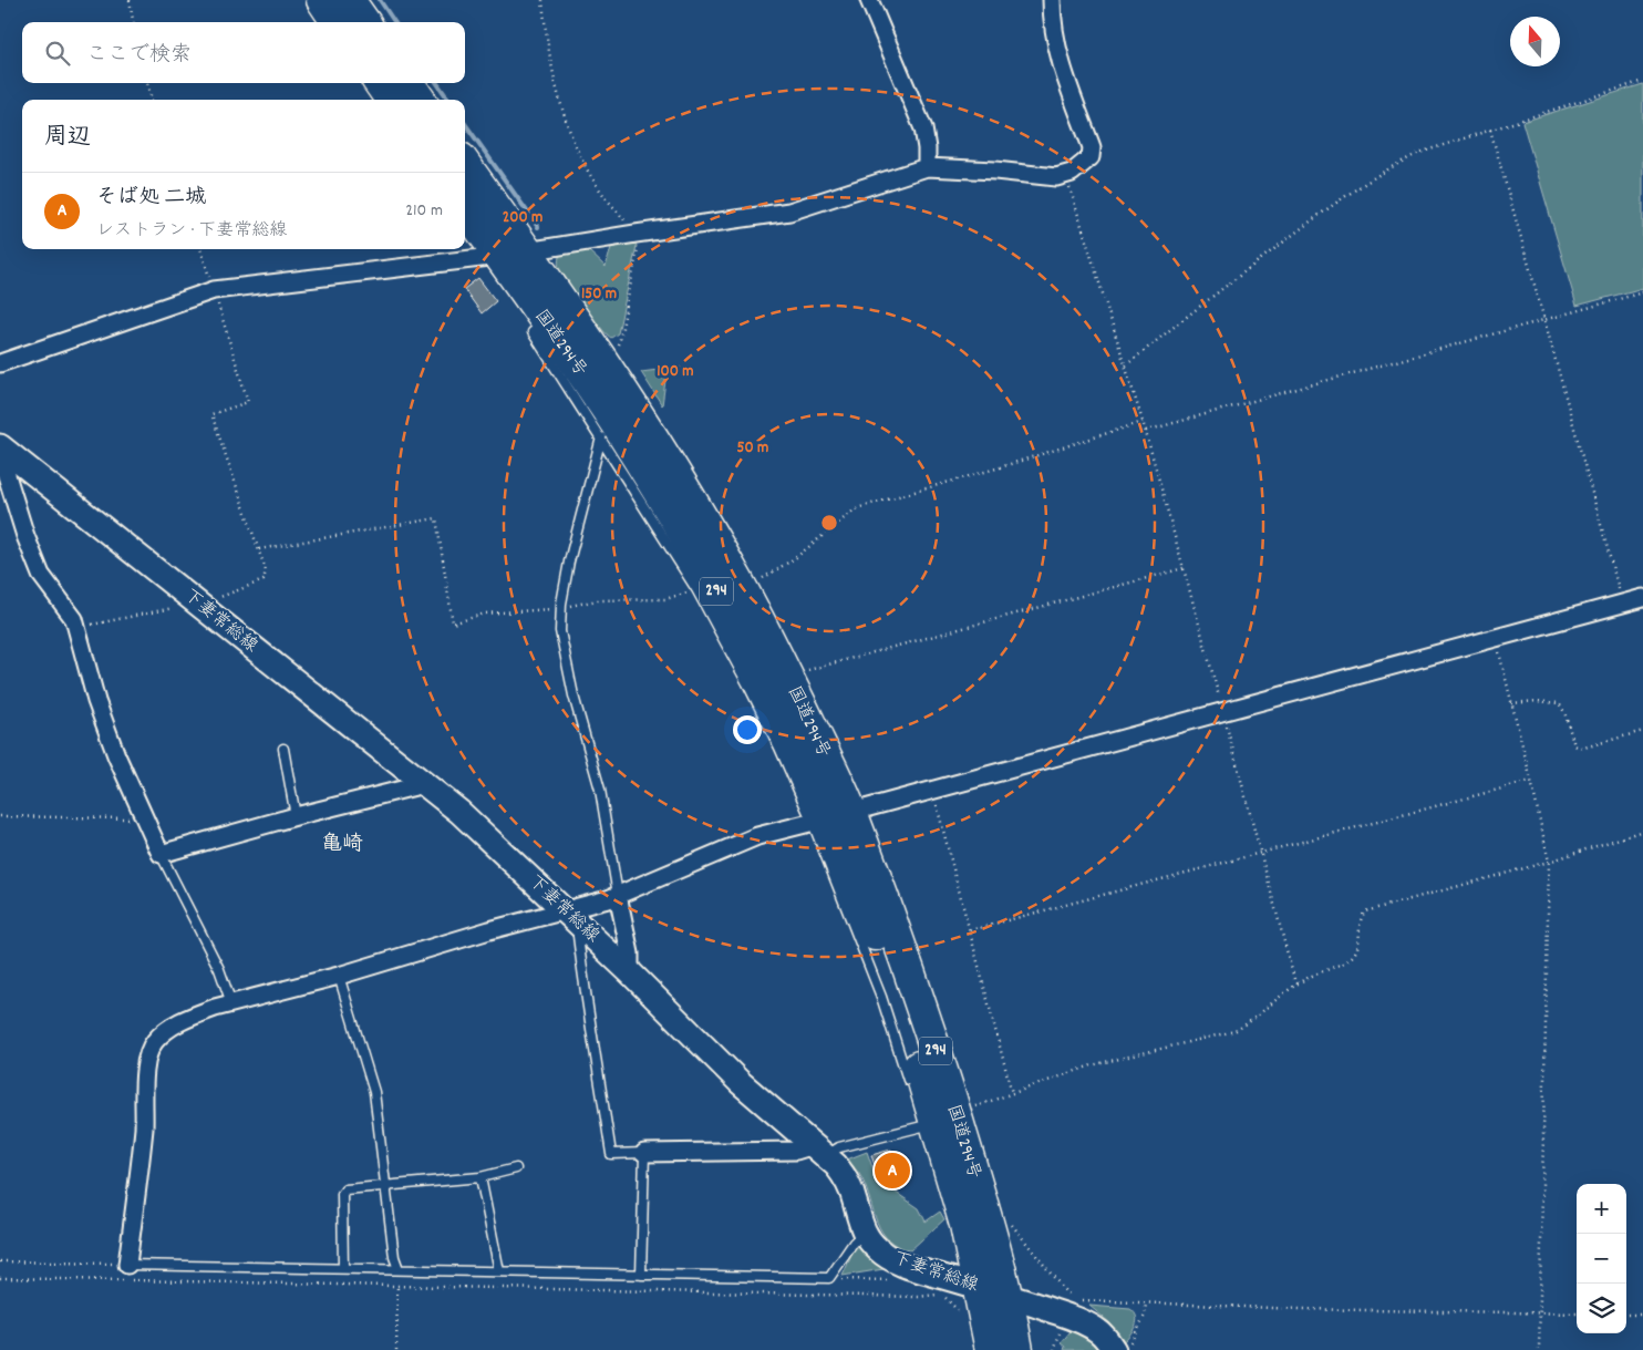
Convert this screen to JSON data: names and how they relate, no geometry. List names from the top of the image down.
{
  "streets": {
    "highway": ["国道294号", "294"],
    "main road": ["下妻常総線"]
  },
  "crossings": [
    ["国道294号", "下妻常総線"]
  ],
  "districts": ["亀崎"],
  "north": "top",
  "page": {
    "search": "ここで検索",
    "heading": "周辺",
    "list": [
      {
        "mark": "A",
        "name": "そば処 二城",
        "note": "レストラン · 下妻常総線",
        "value": "210 m"
      }
    ],
    "pins": "A",
    "map_buttons": ["+", "−"]
  },
  "rings": [
    "200 m",
    "150 m",
    "100 m",
    "50 m"
  ]
}
